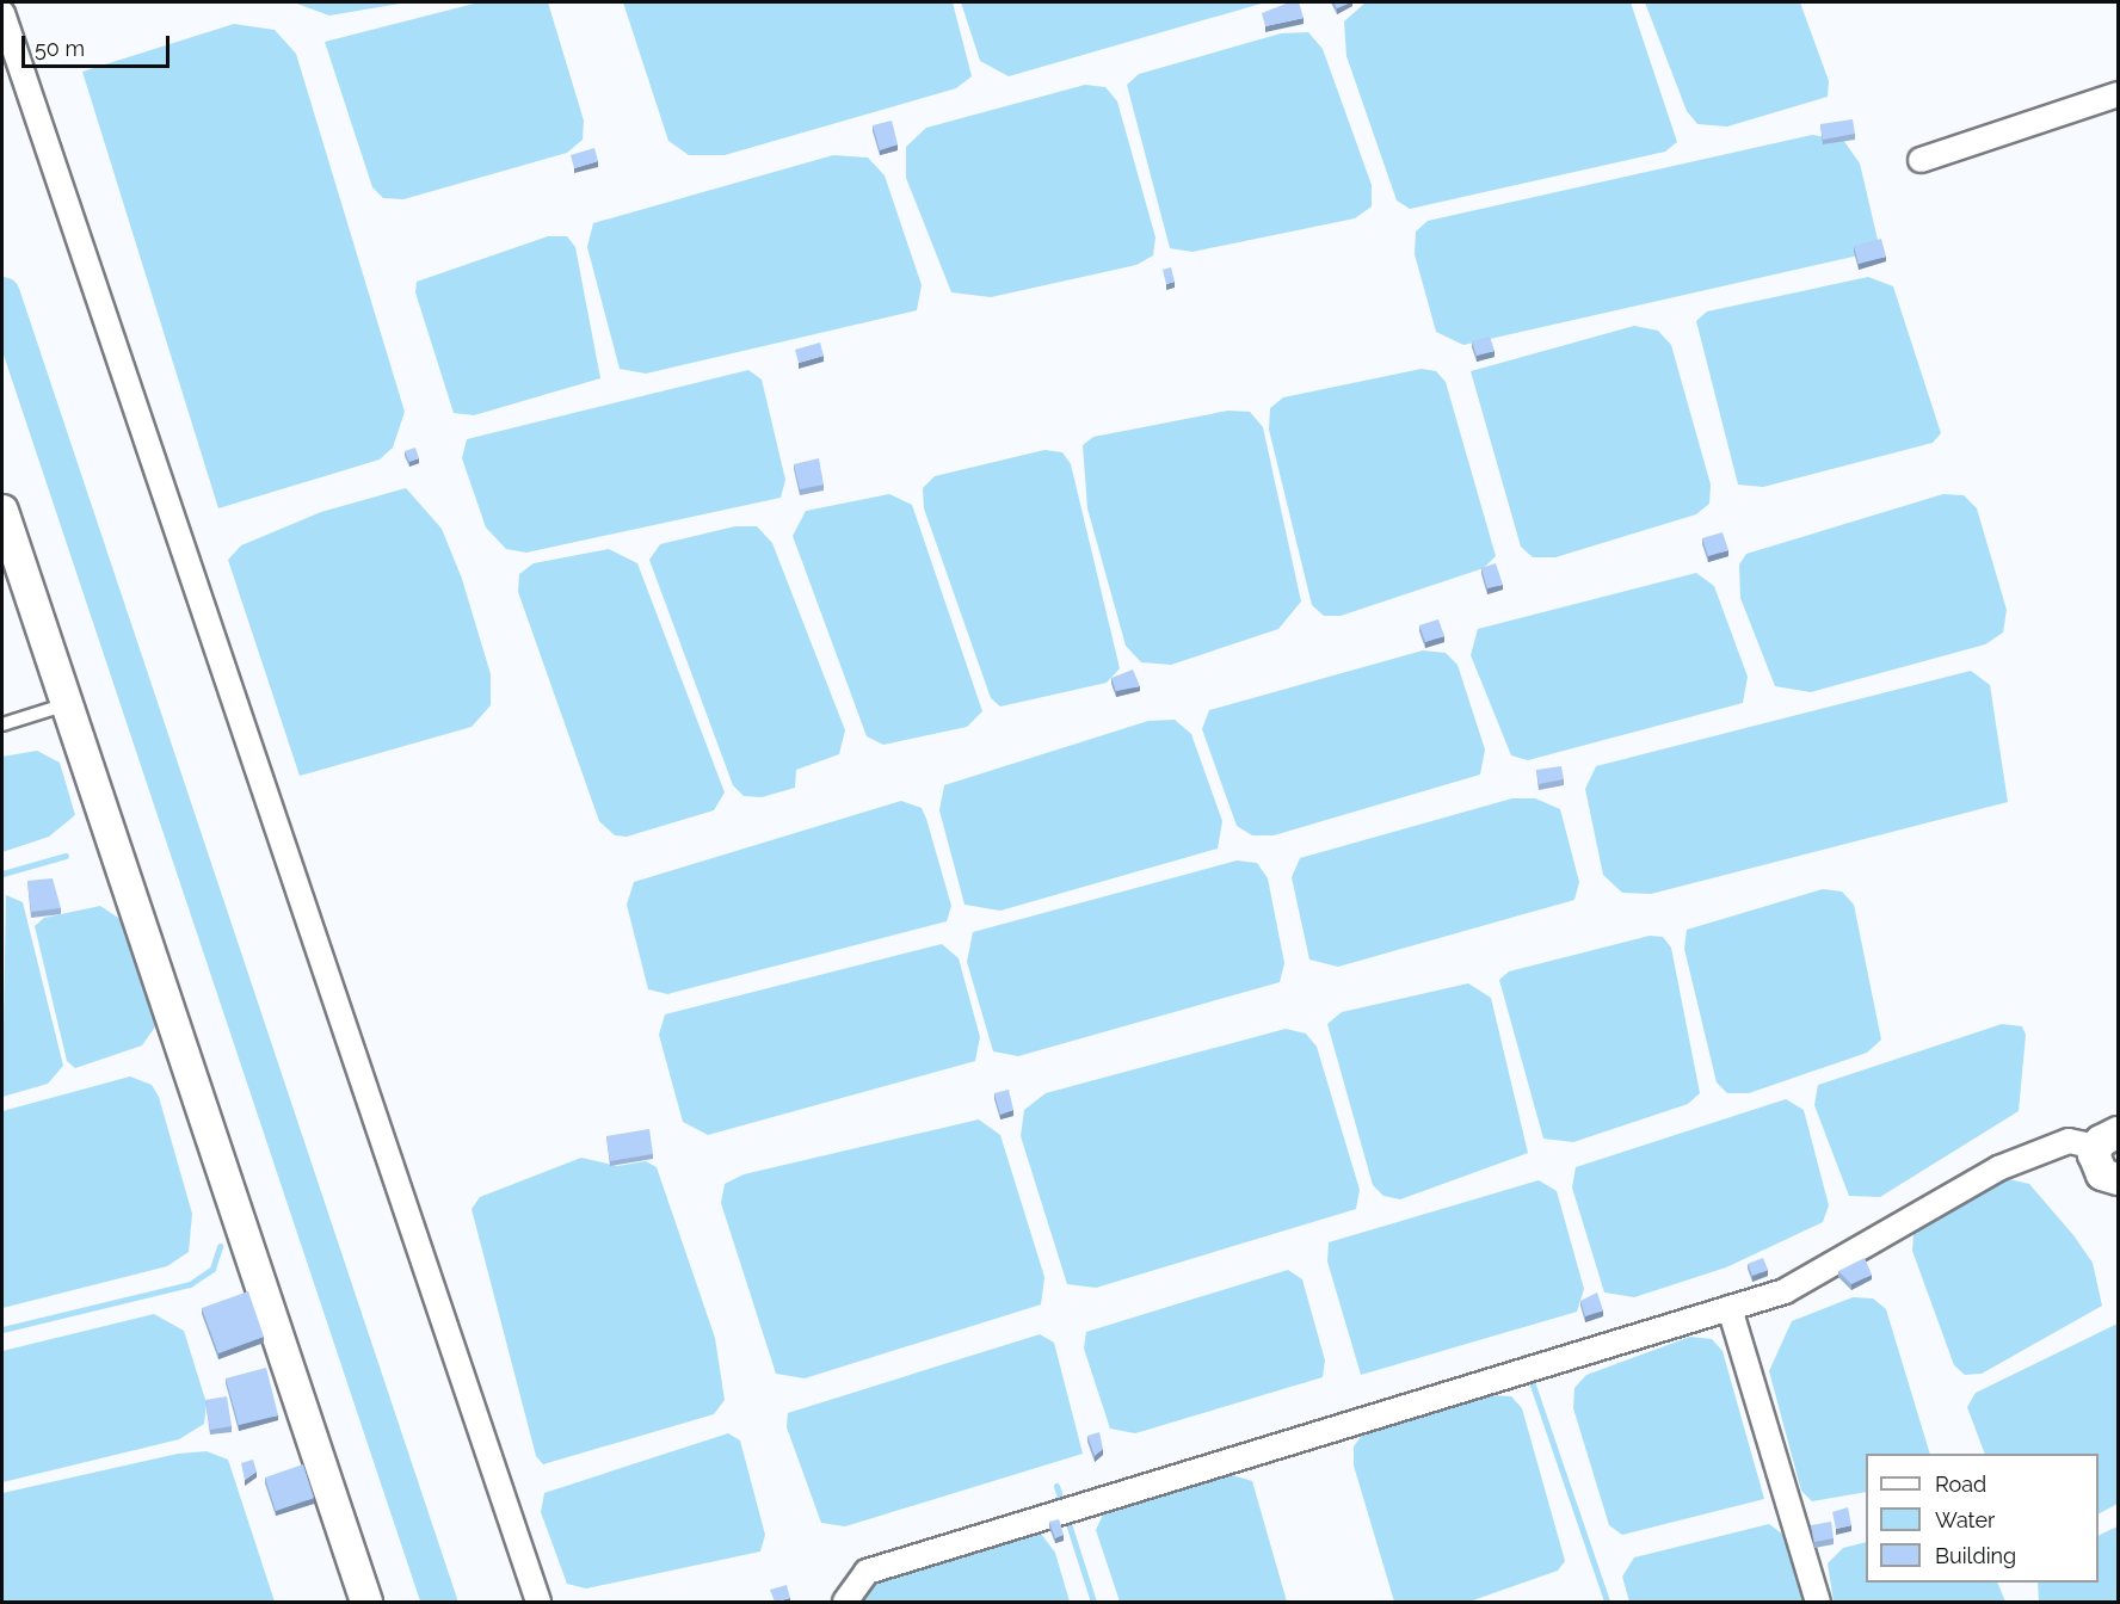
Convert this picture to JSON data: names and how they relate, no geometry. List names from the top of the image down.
{
  "legend": ["Road", "Water", "Building"],
  "scale_bar": "50 m"
}
